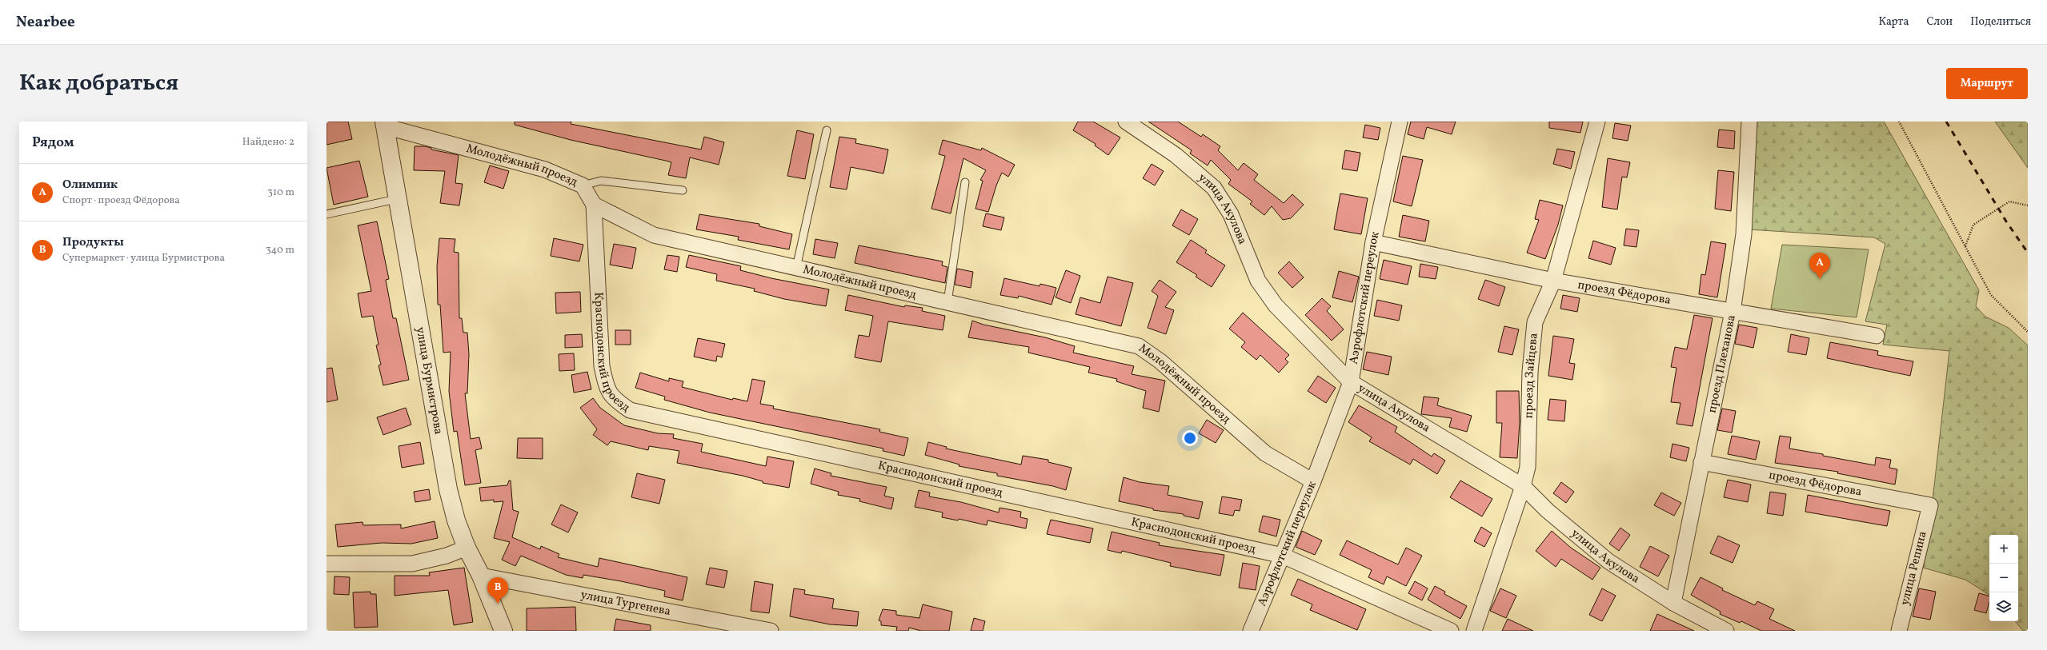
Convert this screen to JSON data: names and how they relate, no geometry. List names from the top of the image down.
{
  "streets": {
    "street": [
      "Молодёжный проезд",
      "улица Акулова",
      "проезд Фёдорова",
      "Аэрофлотский переулок",
      "Краснодонский проезд",
      "проезд Плеханова",
      "проезд Зайцева",
      "улица Бурмистрова",
      "улица Репина",
      "улица Тургенева"
    ]
  },
  "crossings": [
    ["Молодёжный проезд", "Аэрофлотский переулок"],
    ["Молодёжный проезд", "Краснодонский проезд"],
    ["Молодёжный проезд", "улица Бурмистрова"],
    ["улица Акулова", "Аэрофлотский переулок"],
    ["улица Акулова", "проезд Плеханова"],
    ["улица Акулова", "проезд Зайцева"],
    ["проезд Фёдорова", "Аэрофлотский переулок"],
    ["проезд Фёдорова", "проезд Плеханова"],
    ["проезд Фёдорова", "проезд Зайцева"],
    ["проезд Фёдорова", "улица Репина"],
    ["Аэрофлотский переулок", "Краснодонский проезд"],
    ["улица Бурмистрова", "улица Тургенева"]
  ],
  "page": {
    "header": "Nearbee",
    "nav": ["Карта", "Слои", "Поделиться"],
    "title": "Как добраться",
    "buttons": "Маршрут",
    "heading": ["Рядом", "Найдено: 2"],
    "list": [
      {
        "mark": "A",
        "name": "Олимпик",
        "note": "Спорт · проезд Фёдорова",
        "value": "310 m"
      },
      {
        "mark": "B",
        "name": "Продукты",
        "note": "Супермаркет · улица Бурмистрова",
        "value": "340 m"
      }
    ],
    "pins": ["A", "B"],
    "map_buttons": ["+", "−"]
  }
}
